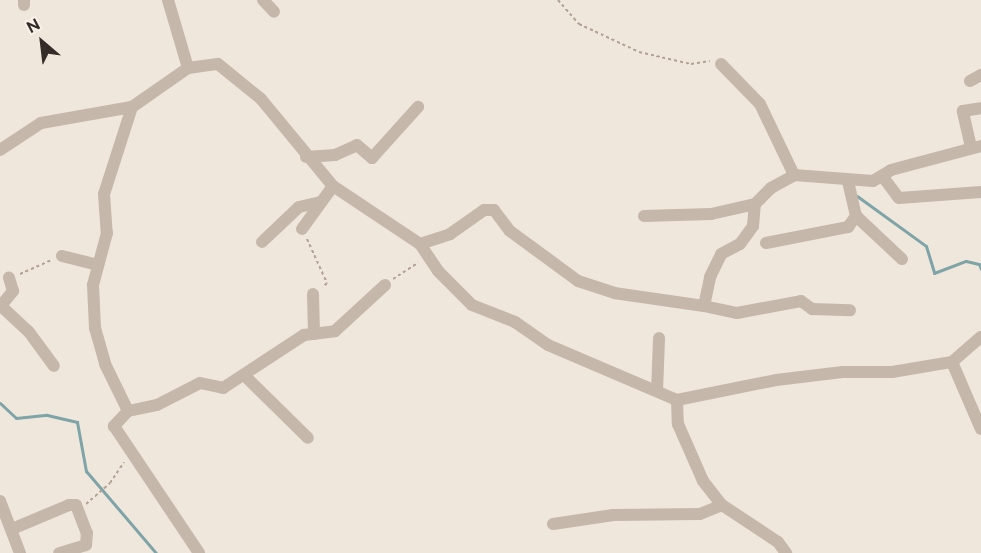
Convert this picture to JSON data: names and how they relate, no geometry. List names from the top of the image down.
{
  "north": "top left"
}
